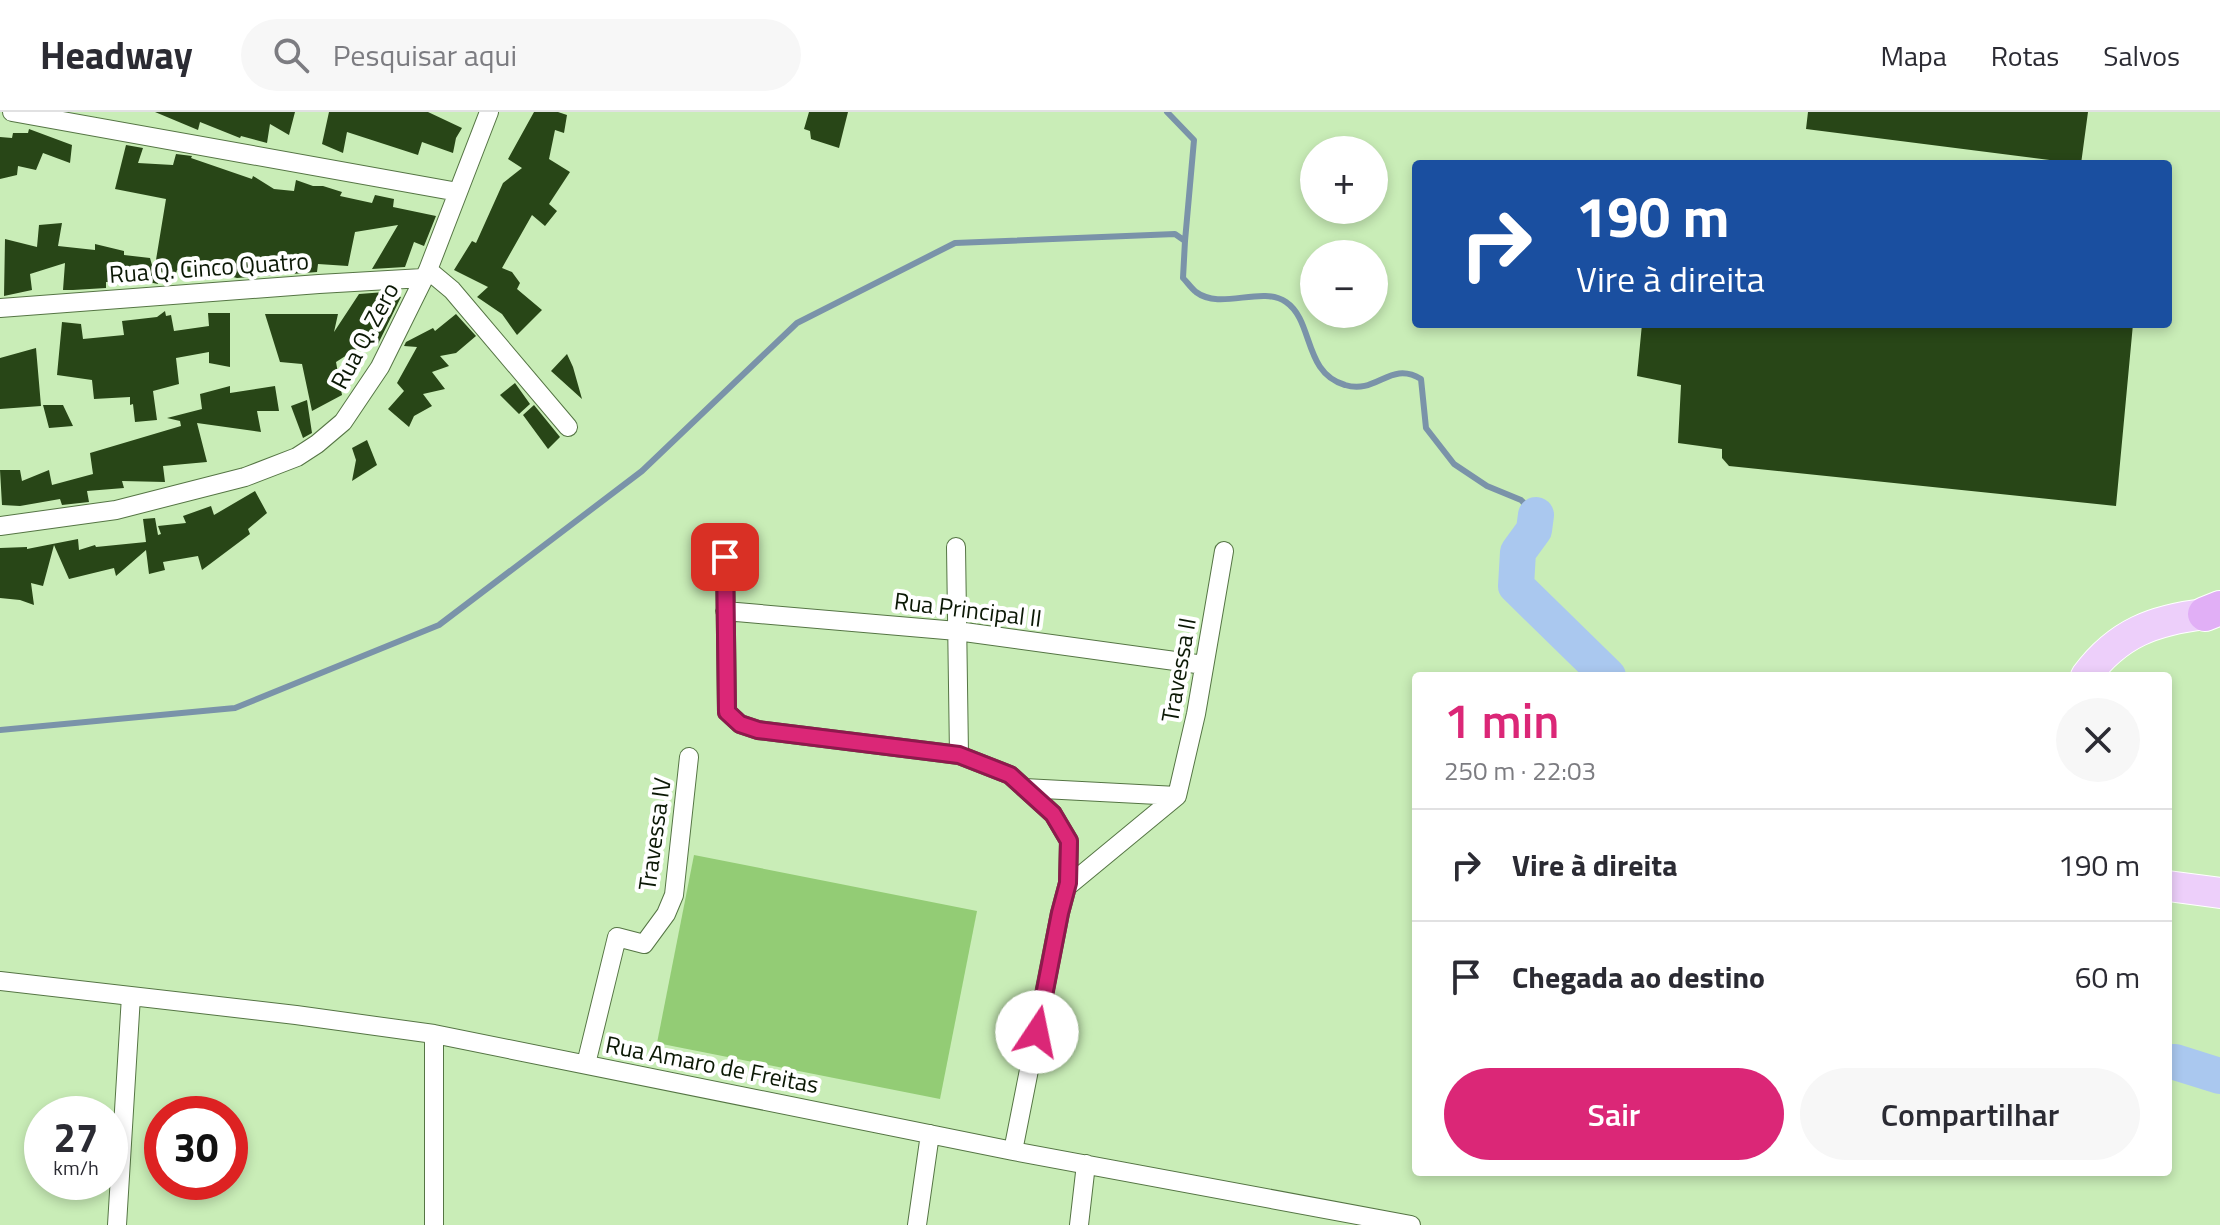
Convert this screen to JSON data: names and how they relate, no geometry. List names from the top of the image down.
{
  "streets": {
    "street": [
      "Rua Q. Cinco Quatro",
      "Rua Q. Zero",
      "Rua Principal II",
      "Travessa II",
      "Travessa IV",
      "Rua Amaro de Freitas"
    ]
  },
  "crossings": [
    ["Rua Q. Cinco Quatro", "Rua Q. Zero"],
    ["Rua Principal II", "Travessa II"],
    ["Travessa IV", "Rua Amaro de Freitas"]
  ],
  "page": {
    "header": "Headway",
    "search": "Pesquisar aqui",
    "nav": ["Mapa", "Rotas", "Salvos"],
    "map_buttons": ["+", "−"],
    "turn": ["190 m", "Vire à direita"],
    "heading": ["1 min", "250 m · 22:03"],
    "list": [
      {
        "name": "Vire à direita",
        "value": "190 m"
      },
      {
        "name": "Chegada ao destino",
        "value": "60 m"
      }
    ],
    "buttons": ["Sair", "Compartilhar"],
    "speed": "27 km/h",
    "limit": "30"
  }
}
